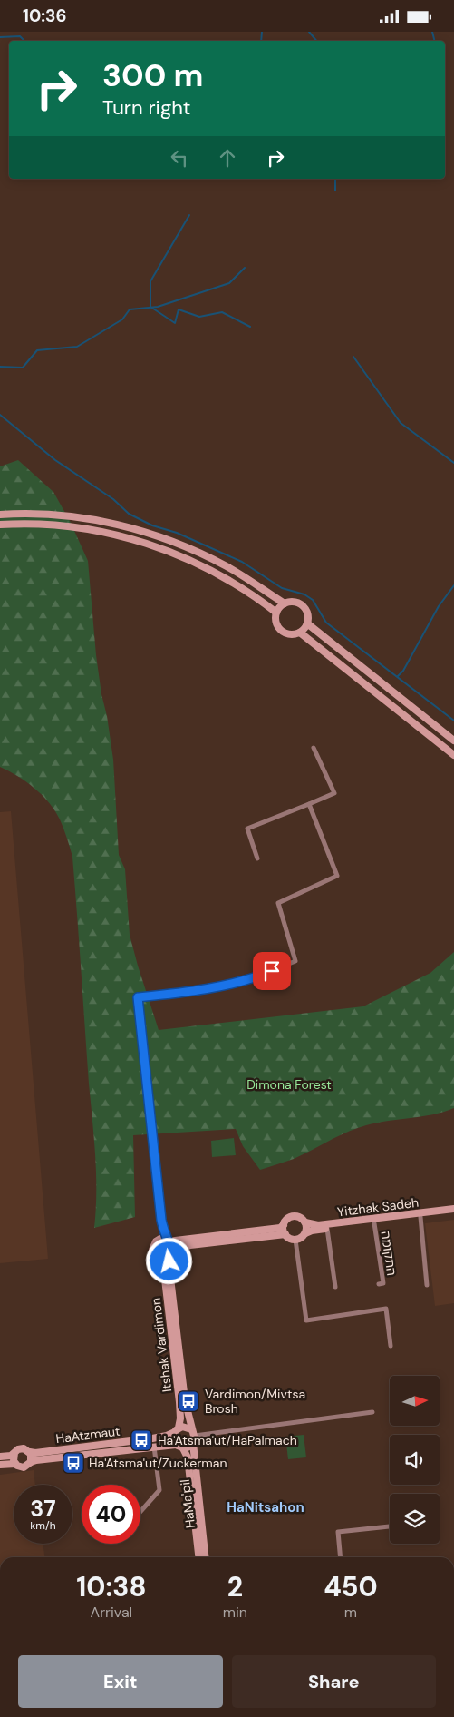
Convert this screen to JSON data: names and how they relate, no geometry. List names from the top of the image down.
{
  "streets": {
    "street": [
      "Yitzhak Sadeh",
      "התקומה",
      "Itshak Vardimon",
      "HaAtzmaut",
      "HaMa'pil"
    ]
  },
  "crossings": [
    ["Yitzhak Sadeh", "התקומה"],
    ["Itshak Vardimon", "HaAtzmaut"],
    ["Itshak Vardimon", "HaMa'pil"],
    ["HaAtzmaut", "HaMa'pil"]
  ],
  "districts": ["HaNitsahon"],
  "parks": ["Dimona Forest"],
  "places": {
    "bus stop": ["Vardimon/Mivtsa Brosh", "Ha'Atsma'ut/HaPalmach", "Ha'Atsma'ut/Zuckerman"]
  },
  "north": "right",
  "page": {
    "status": "10:36",
    "turn": ["300 m", "Turn right"],
    "speed": "37 km/h",
    "limit": "40",
    "eta": [
      "10:38",
      "Arrival",
      "2",
      "min",
      "450",
      "m"
    ],
    "buttons": ["Exit", "Share"]
  }
}
